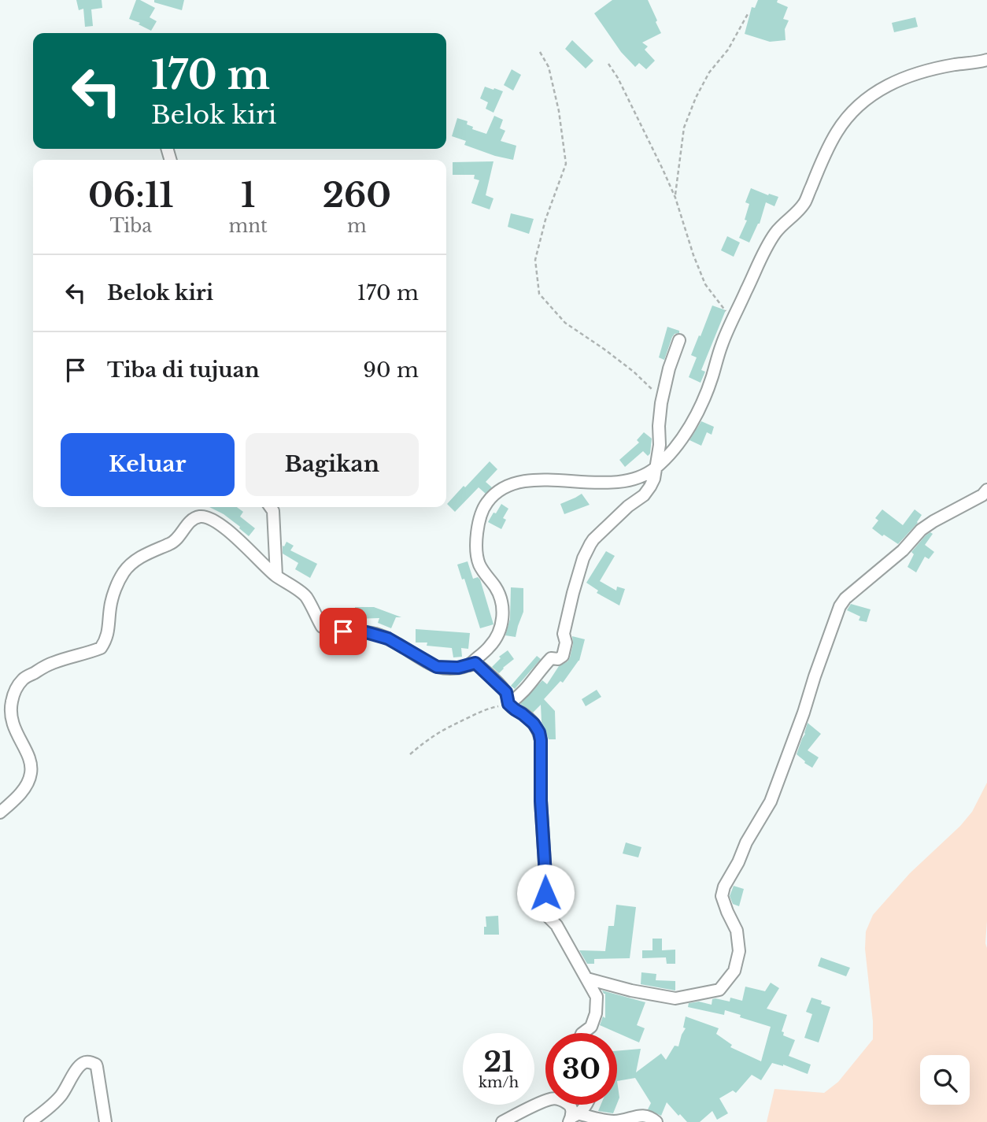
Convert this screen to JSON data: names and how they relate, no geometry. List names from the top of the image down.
{
  "page": {
    "turn": ["170 m", "Belok kiri"],
    "eta": [
      "06:11",
      "Tiba",
      "1",
      "mnt",
      "260",
      "m"
    ],
    "list": [
      {
        "name": "Belok kiri",
        "value": "170 m"
      },
      {
        "name": "Tiba di tujuan",
        "value": "90 m"
      }
    ],
    "buttons": ["Keluar", "Bagikan"],
    "speed": "21 km/h",
    "limit": "30"
  }
}
